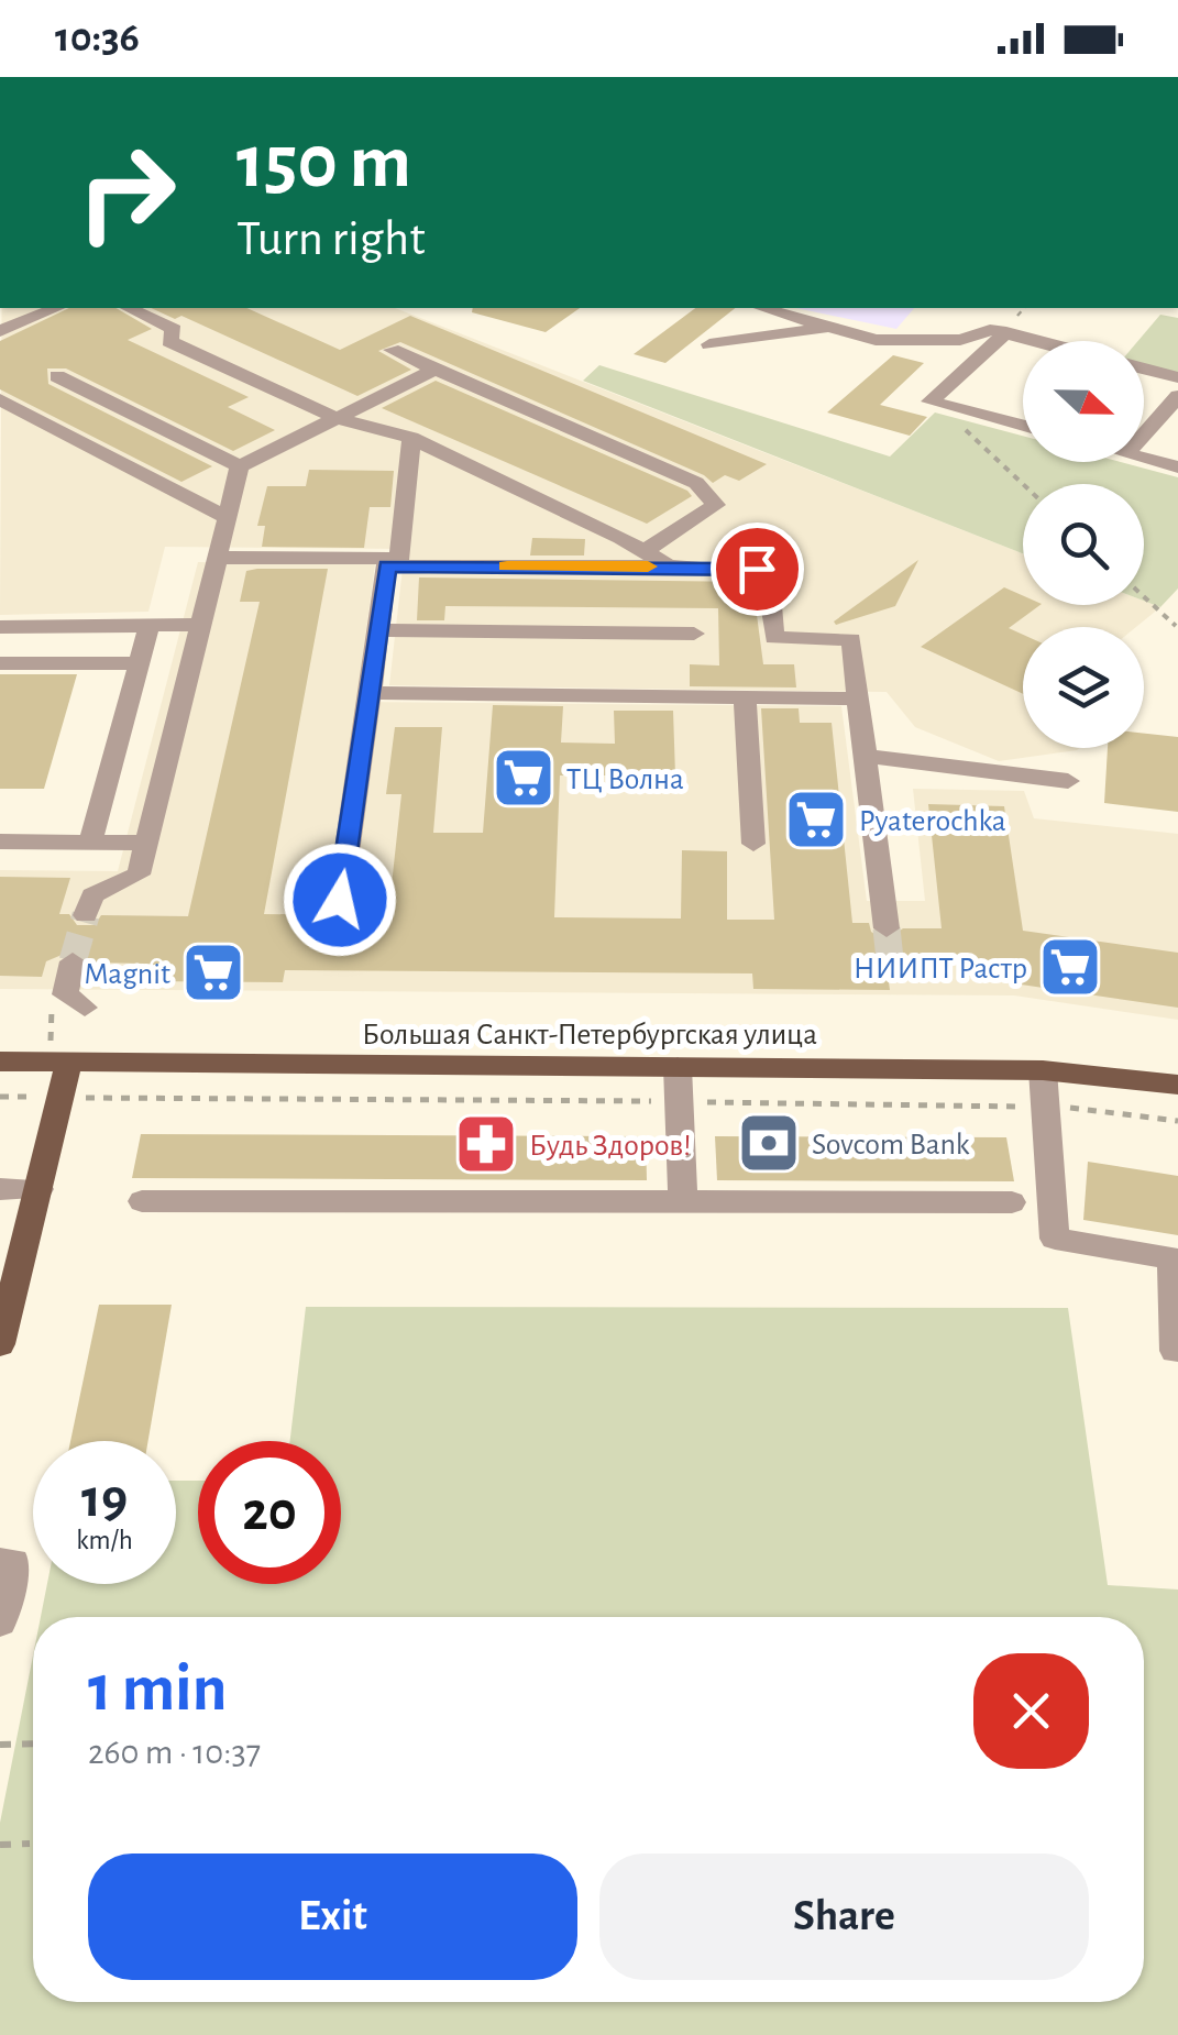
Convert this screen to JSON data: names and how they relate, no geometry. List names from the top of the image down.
{
  "streets": {
    "main road": ["Большая Санкт-Петербургская улица"]
  },
  "places": {
    "supermarket": [
      "ТЦ Волна",
      "Pyaterochka",
      "НИИПТ Растр",
      "Magnit"
    ],
    "bank": ["Sovcom Bank"],
    "pharmacy": ["Будь Здоров!"]
  },
  "north": "right",
  "page": {
    "status": "10:36",
    "turn": ["150 m", "Turn right"],
    "speed": "19 km/h",
    "limit": "20",
    "heading": ["1 min", "260 m · 10:37"],
    "buttons": ["Exit", "Share"]
  }
}
